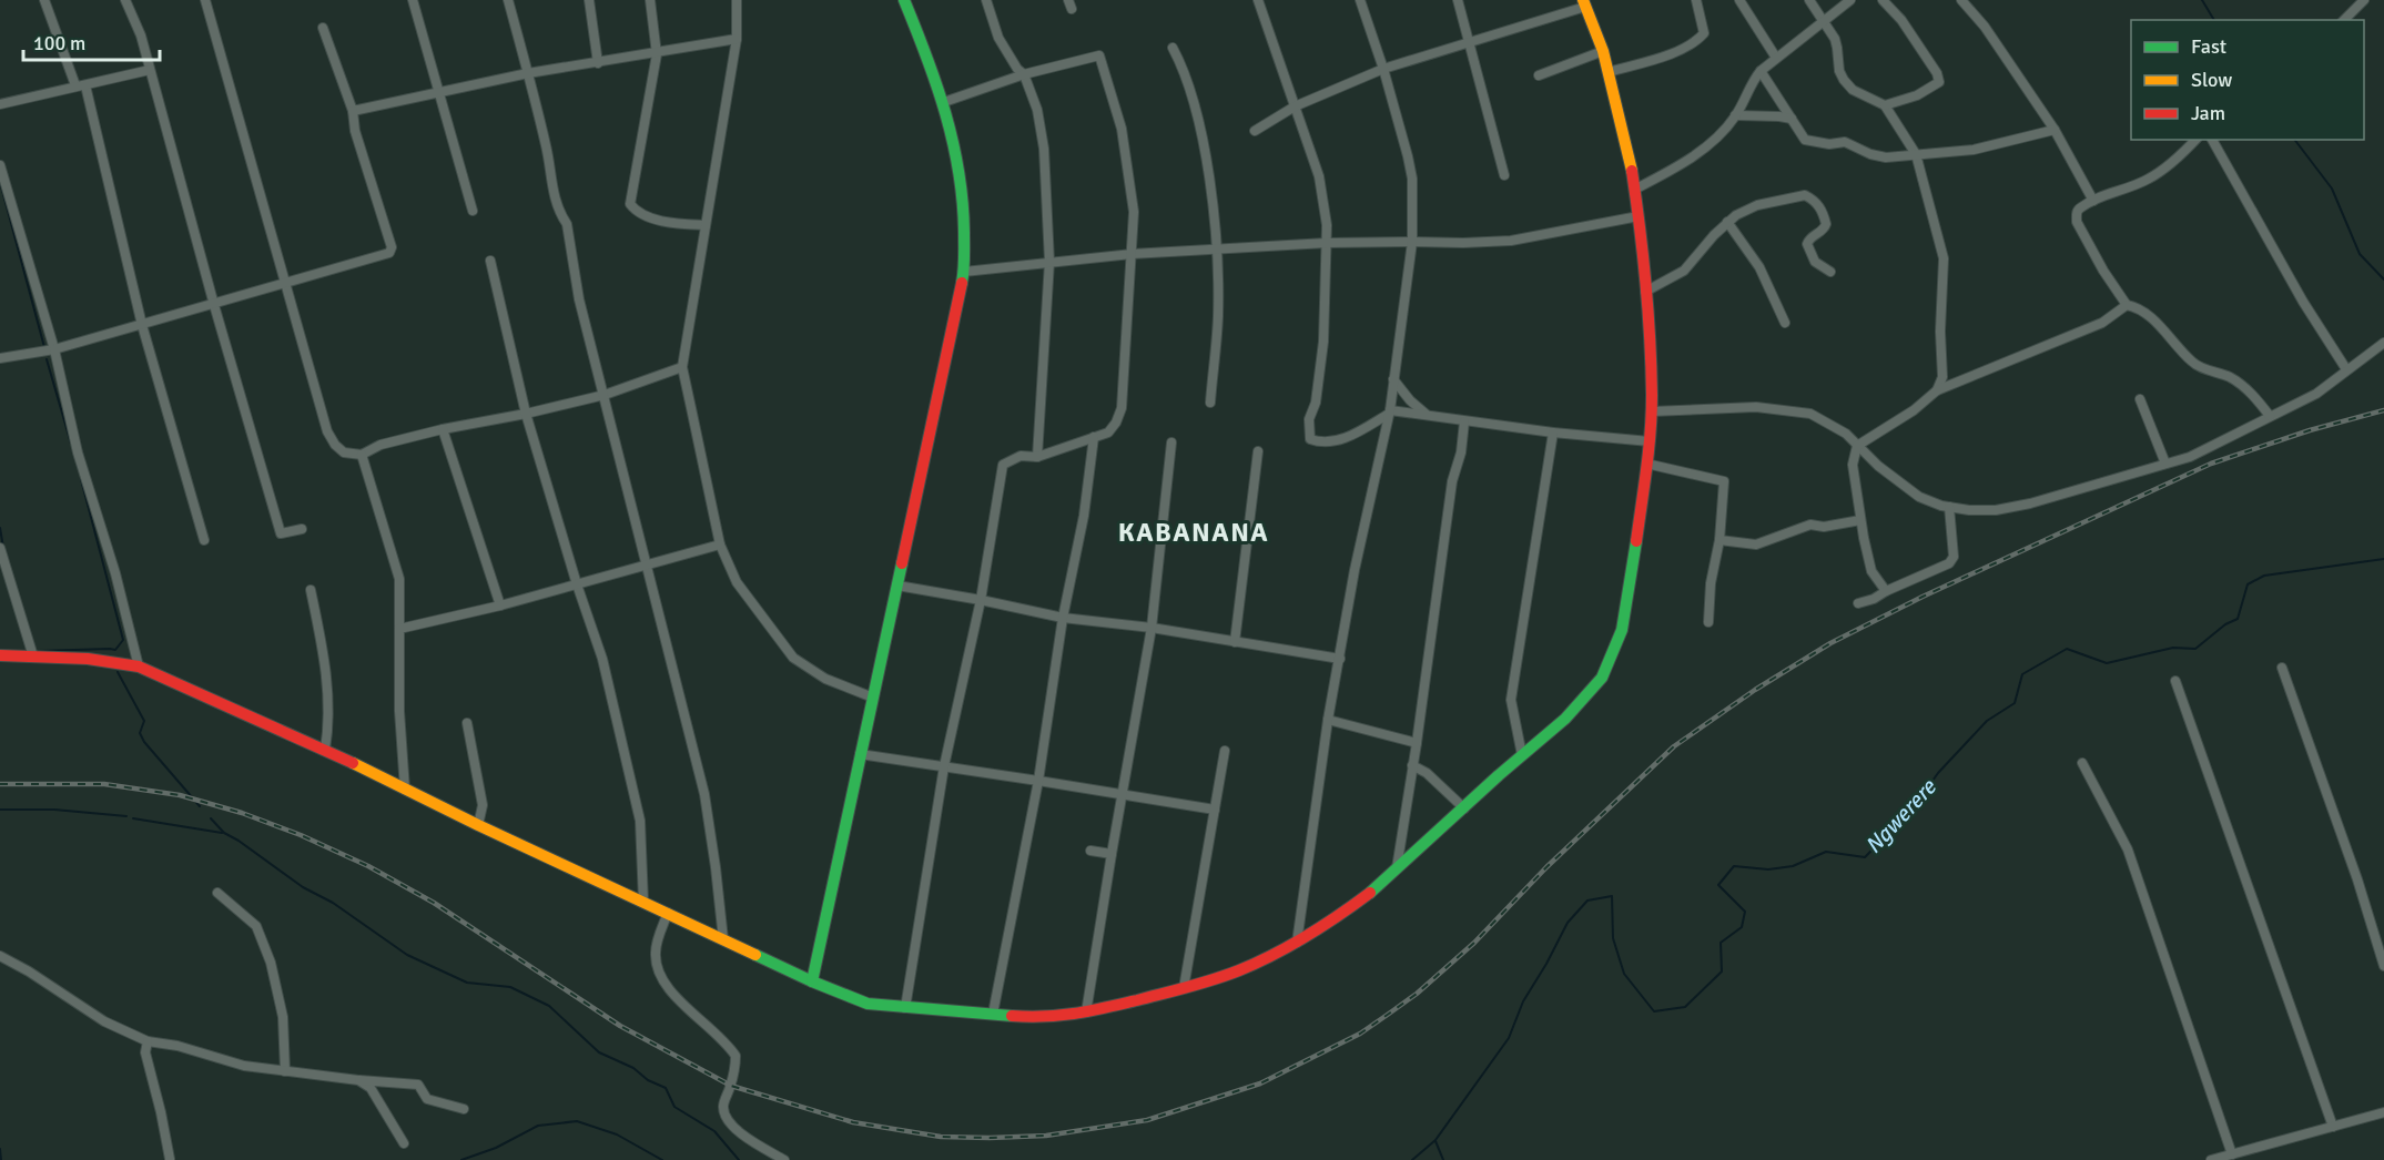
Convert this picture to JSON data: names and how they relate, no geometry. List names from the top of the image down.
{
  "districts": ["KABANANA"],
  "water": ["Ngwerere"],
  "legend": ["Fast", "Slow", "Jam"],
  "scale_bar": "100 m"
}
